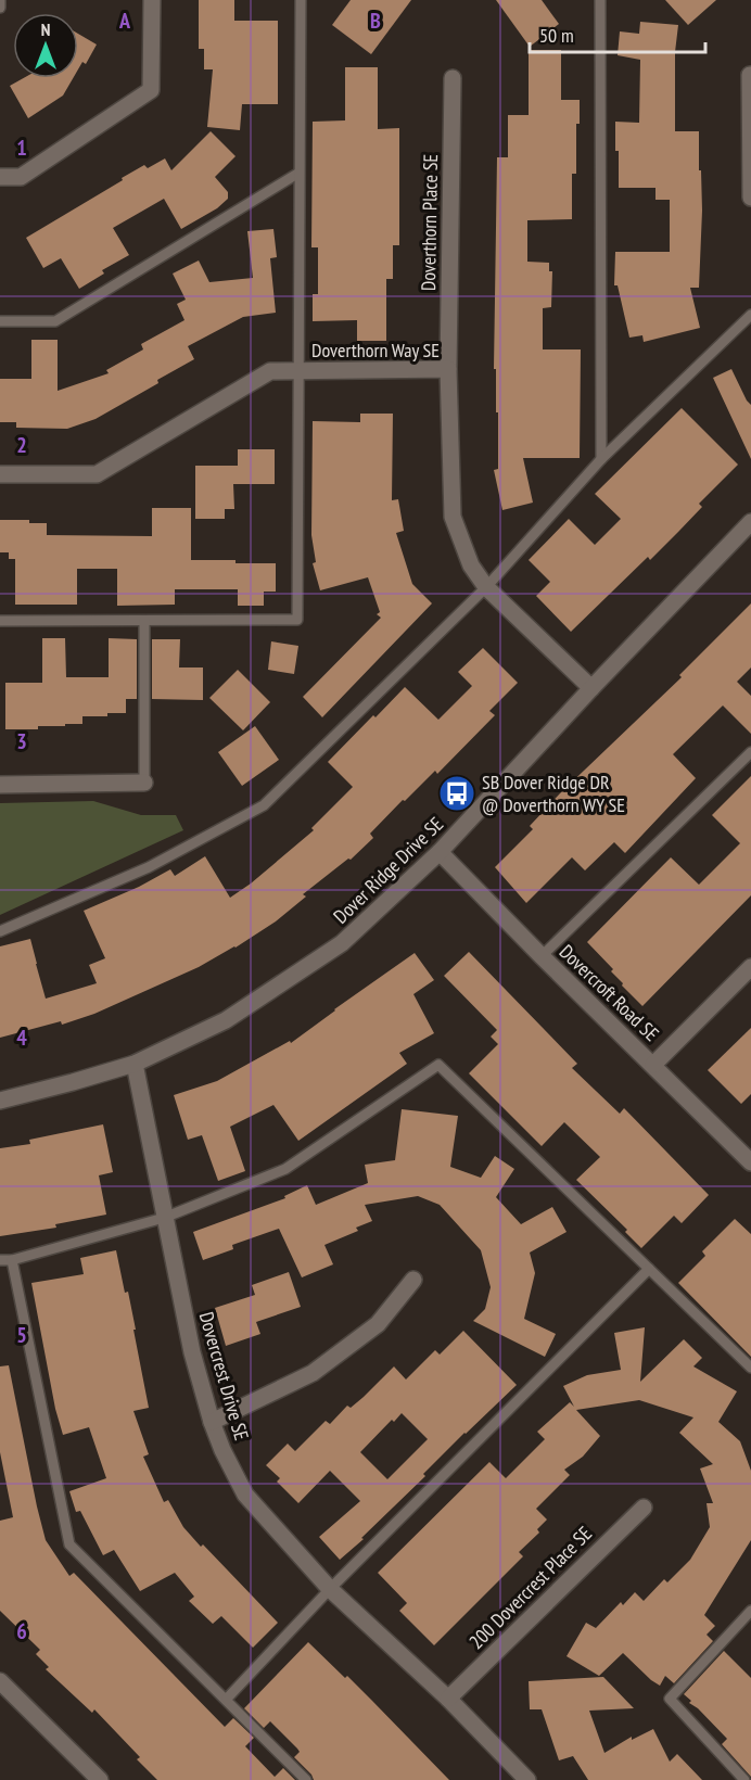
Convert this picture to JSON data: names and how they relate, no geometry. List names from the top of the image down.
{
  "streets": {
    "street": [
      "Doverthorn Place SE",
      "Doverthorn Way SE",
      "Dover Ridge Drive SE",
      "Dovercroft Road SE",
      "Dovercrest Drive SE",
      "200 Dovercrest Place SE"
    ]
  },
  "crossings": [
    ["Doverthorn Place SE", "Doverthorn Way SE"],
    ["Doverthorn Way SE", "Dover Ridge Drive SE"],
    ["Dover Ridge Drive SE", "Dovercroft Road SE"],
    ["Dover Ridge Drive SE", "Dovercrest Drive SE"],
    ["Dovercrest Drive SE", "200 Dovercrest Place SE"]
  ],
  "places": {
    "bus stop": ["SB Dover Ridge DR @ Doverthorn WY SE"]
  },
  "scale_bar": "50 m",
  "north": "top",
  "grid": {
    "columns": ["A", "B"],
    "rows": [
      "1",
      "2",
      "3",
      "4",
      "5",
      "6"
    ]
  }
}
